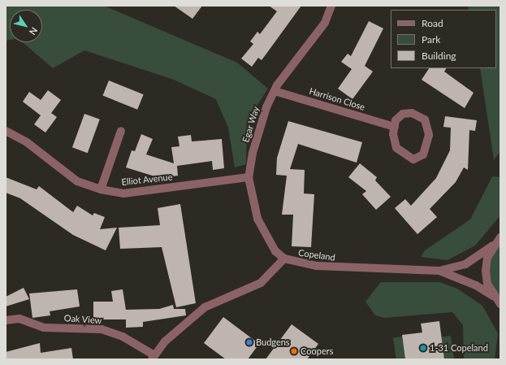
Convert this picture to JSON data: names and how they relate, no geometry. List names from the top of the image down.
{
  "streets": {
    "street": [
      "Harrison Close",
      "Egar Way",
      "Elliot Avenue",
      "Copeland",
      "Oak View"
    ]
  },
  "crossings": [
    ["Harrison Close", "Egar Way"],
    ["Egar Way", "Elliot Avenue"],
    ["Egar Way", "Copeland"],
    ["Copeland", "Oak View"]
  ],
  "places": ["Budgens", "1-31 Copeland", "Coopers"],
  "legend": ["Road", "Park", "Building"],
  "north": "bottom right"
}
